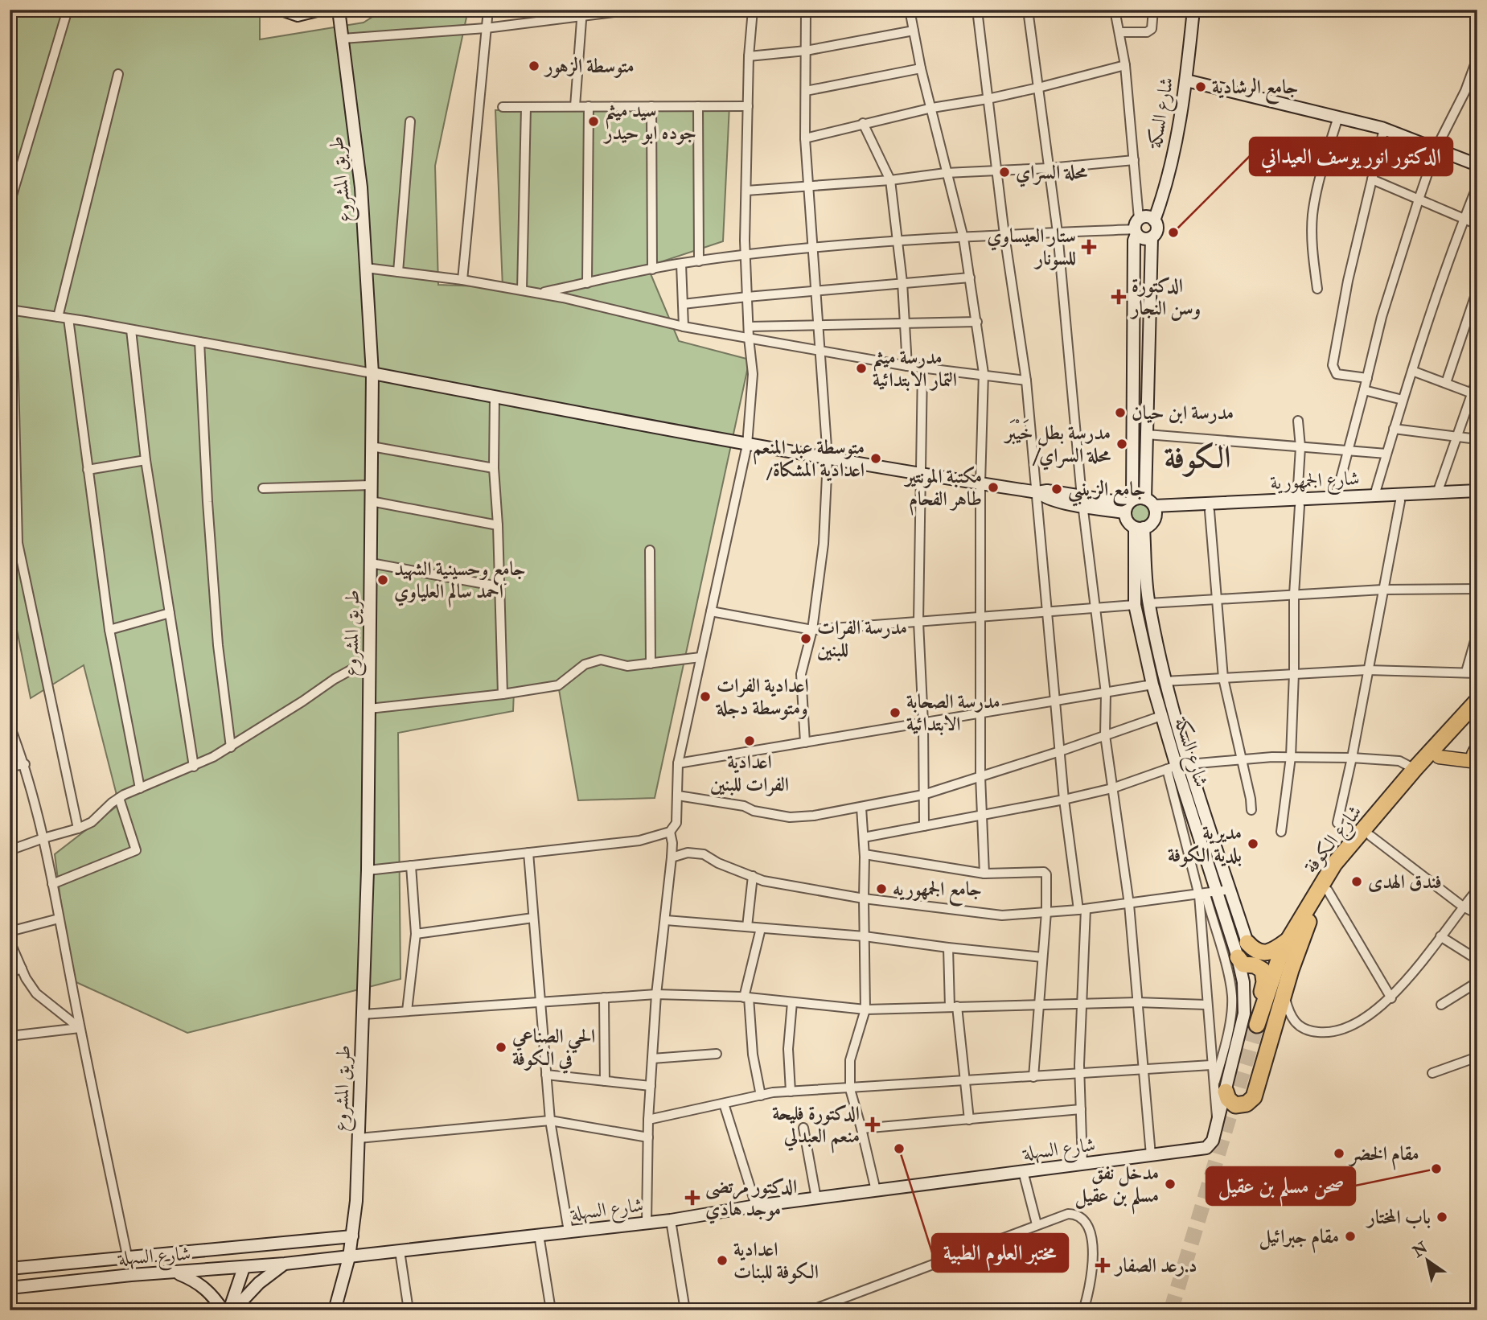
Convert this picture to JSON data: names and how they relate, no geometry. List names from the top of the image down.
{
  "streets": {
    "highway": ["شارع الكوفة"],
    "street": [
      "شارع السكة",
      "طريق المشروع",
      "شارع الجمهورية",
      "شارع السهلة"
    ]
  },
  "crossings": [
    ["شارع السكة", "شارع الجمهورية"],
    ["شارع السكة", "شارع السهلة"],
    ["طريق المشروع", "شارع السهلة"]
  ],
  "districts": ["الكوفة"],
  "places": {
    "other": [
      "متوسطة الزهور",
      "جامع الرشادية",
      "سيد ميثم جوده ابو حيدر",
      "محلة السراي",
      "الدكتور انور يوسف العيداني",
      "مدرسة ميثم التمار الابتدائية",
      "مدرسة ابن حيان",
      "مدرسة بطل خَيْبَر /محلة السراي",
      "متوسطة عبد المنعم /اعدادية المشكاة",
      "مكتبة المونتير طاهر الفحام",
      "جامع الزينبي",
      "جامع وحسينية الشهيد احمد سالم العلياوي",
      "مدرسة الفرات للبنين",
      "اعدادية الفرات ومتوسطة دجلة",
      "مدرسة الصحابة الابتدائية",
      "اعدادية الفرات للبنين",
      "مديرية بلدية الكوفة",
      "فندق الهدى",
      "جامع الجمهوريه",
      "الحي الصناعي في الكوفة",
      "مختبر العلوم الطبية",
      "مقام الخضر",
      "صحن مسلم بن عقيل",
      "مدخل نفق مسلم بن عقيل",
      "باب المختار",
      "مقام جبرائيل",
      "اعدادية الكوفة للبنات"
    ],
    "health": [
      "ستار العيساوي للسونار",
      "الدكتورة وسن النجار",
      "الدكتورة فليحة منعم العبدلي",
      "الدكتور مرتضى موجد هادي",
      "د.رعد الصفار"
    ]
  },
  "north": "top left"
}
